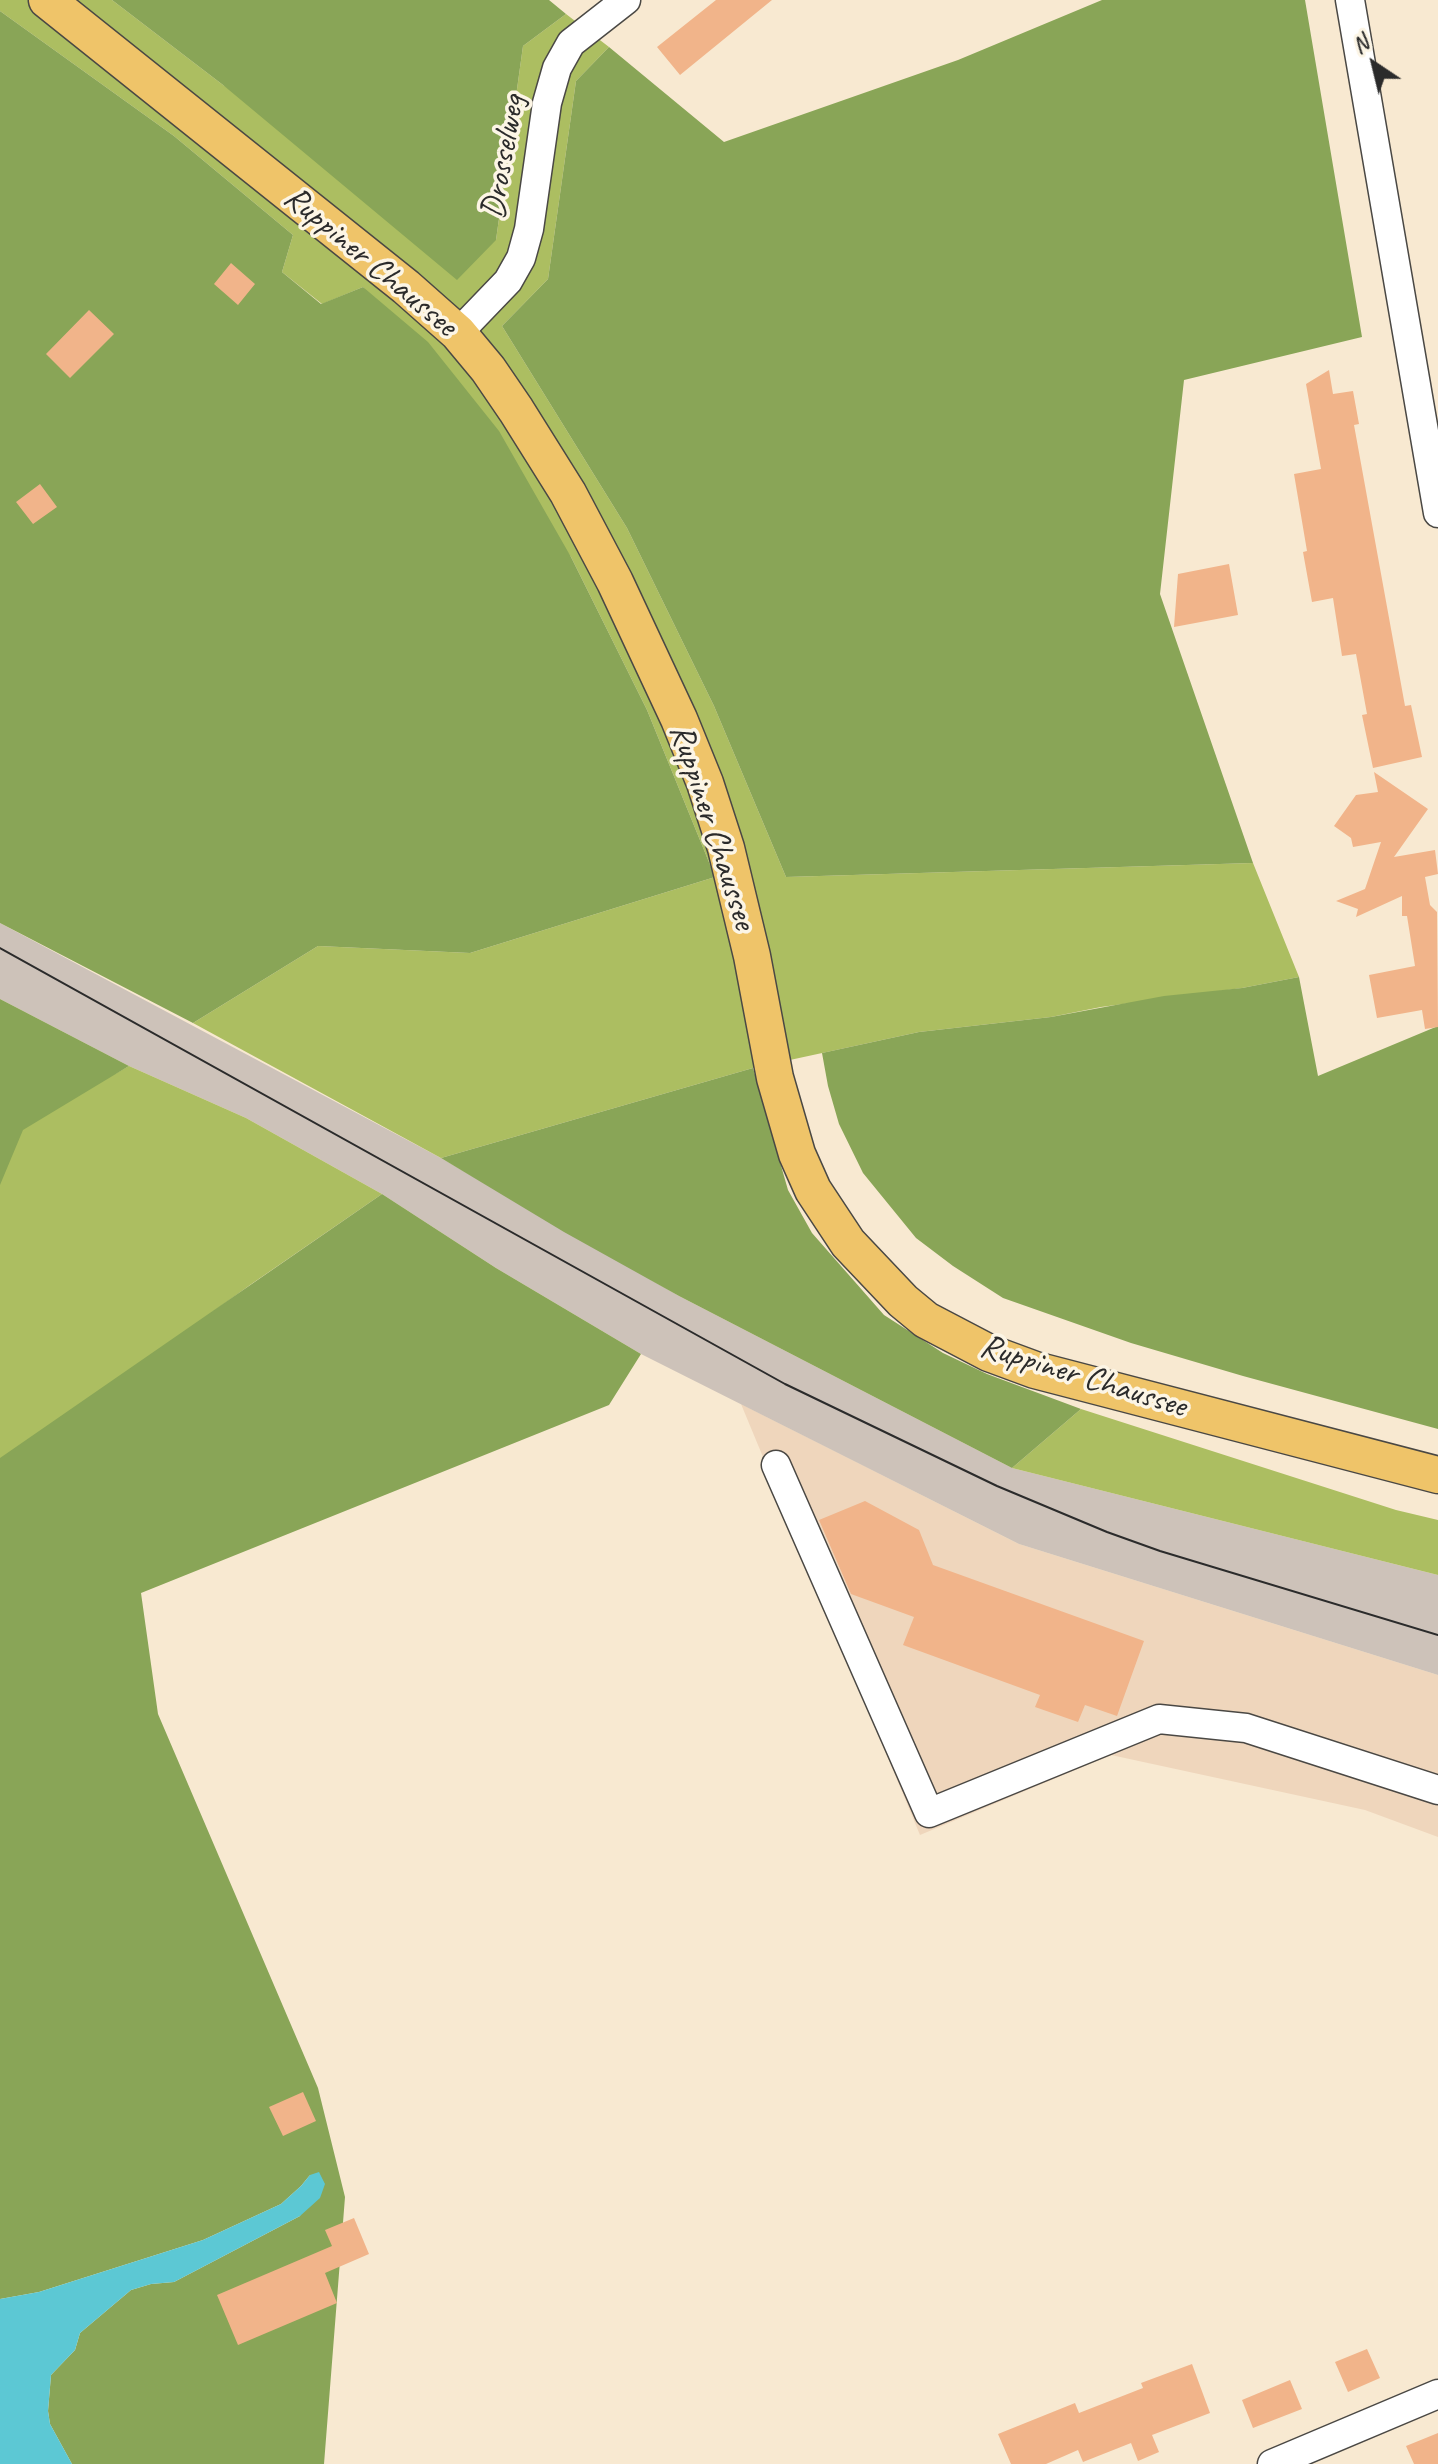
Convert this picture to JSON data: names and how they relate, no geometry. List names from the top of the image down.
{
  "streets": {
    "main road": ["Ruppiner Chaussee"],
    "street": ["Drosselweg"]
  },
  "crossings": [
    ["Drosselweg", "Ruppiner Chaussee"]
  ],
  "north": "top left"
}
